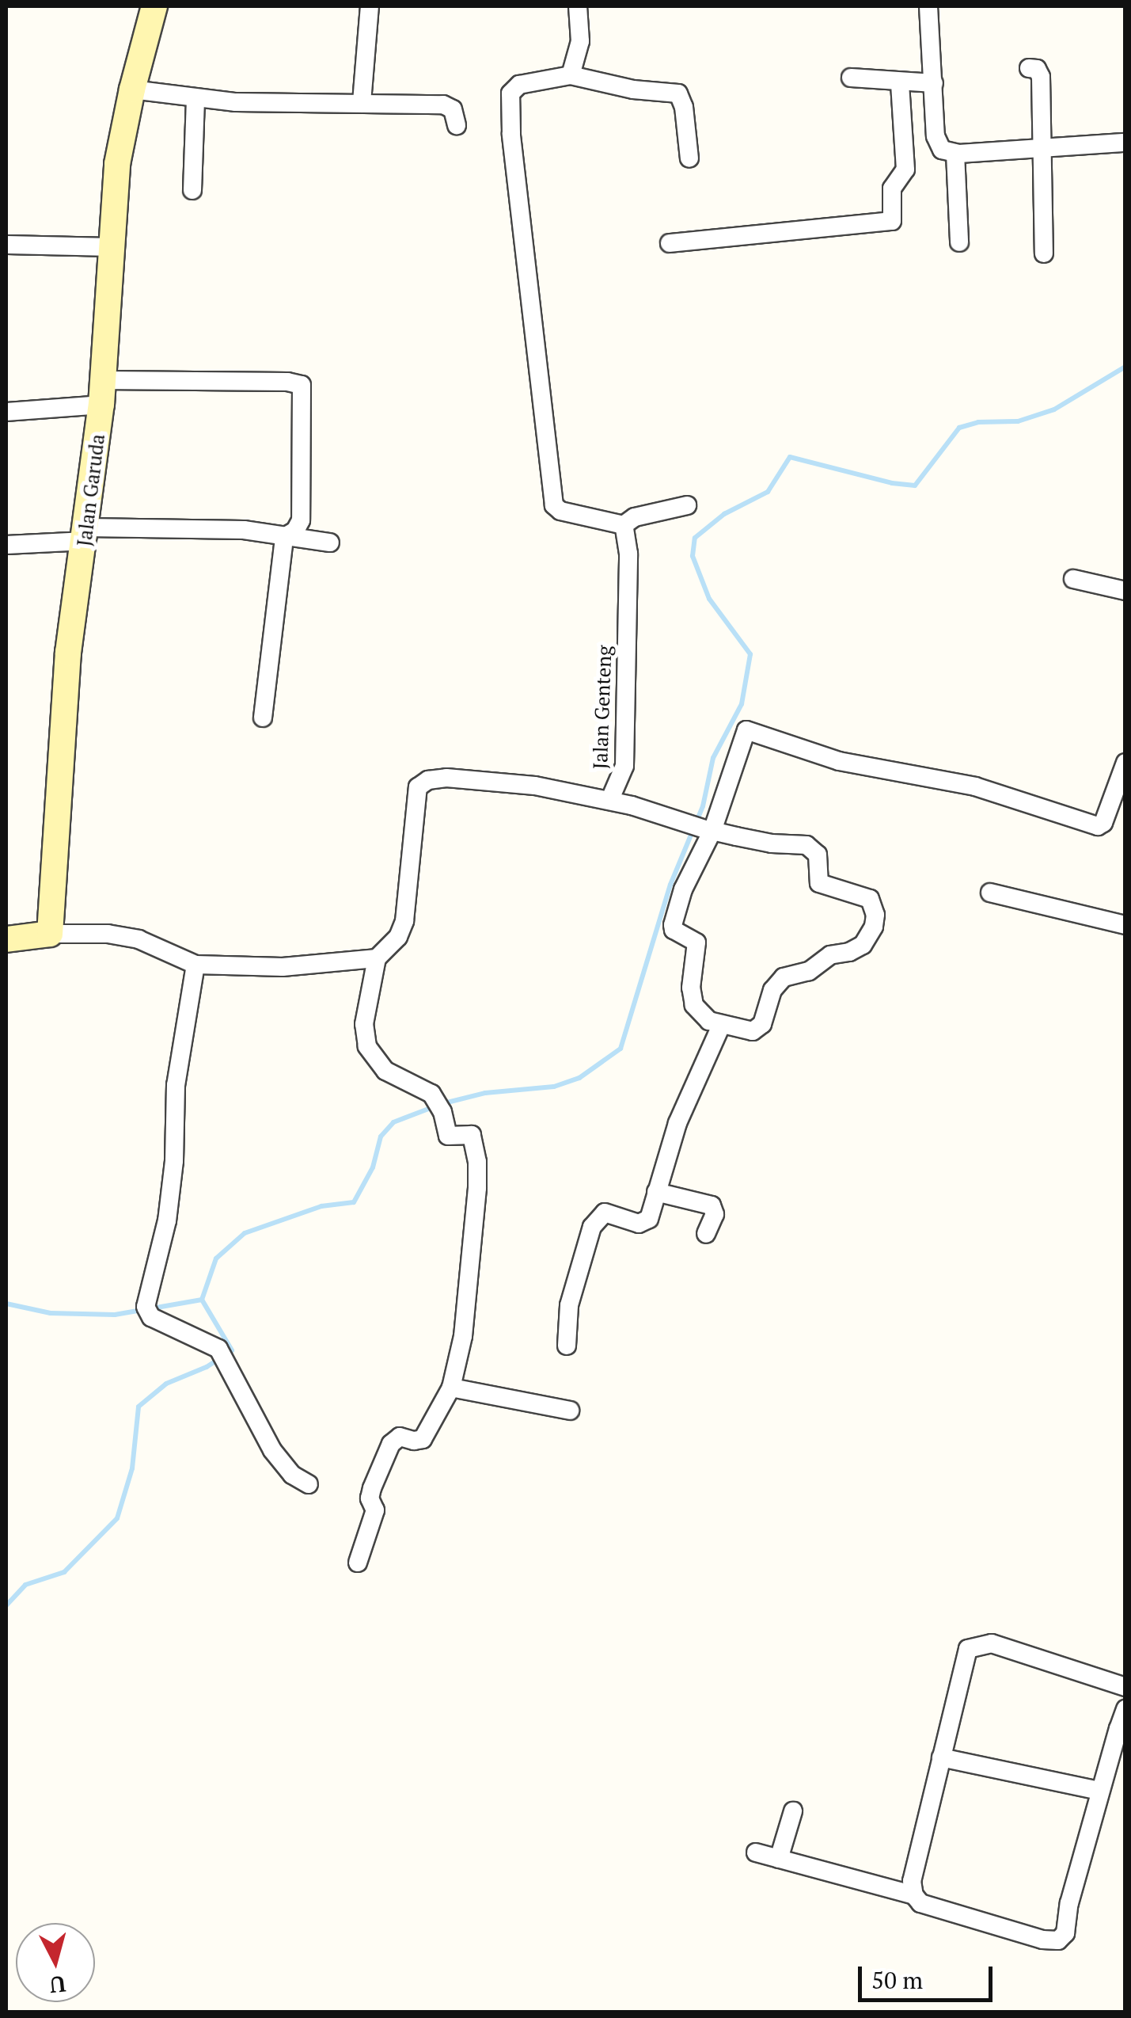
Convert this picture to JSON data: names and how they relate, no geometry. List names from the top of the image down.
{
  "streets": {
    "street": ["Jalan Garuda", "Jalan Genteng"]
  },
  "scale_bar": "50 m",
  "north": "bottom"
}
